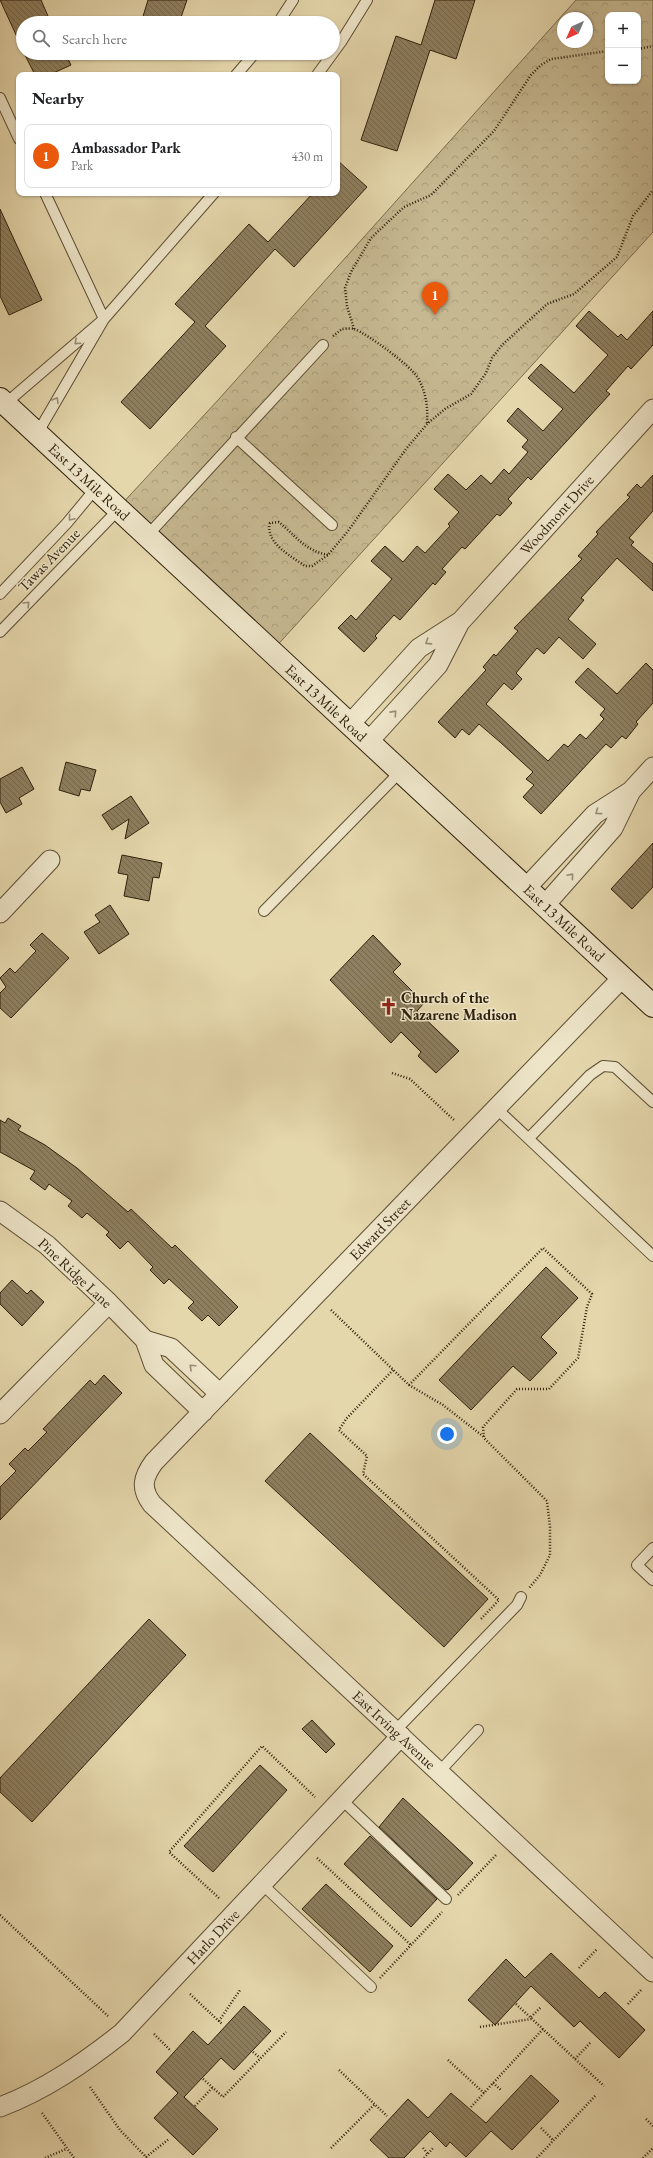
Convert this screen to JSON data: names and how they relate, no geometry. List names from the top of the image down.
{
  "streets": {
    "main road": ["East 13 Mile Road"],
    "street": [
      "Woodmont Drive",
      "Edward Street",
      "Pine Ridge Lane",
      "East Irving Avenue",
      "Harlo Drive"
    ],
    "lane": ["Tawas Avenue"]
  },
  "crossings": [
    ["East 13 Mile Road", "Woodmont Drive"],
    ["East 13 Mile Road", "Tawas Avenue"],
    ["East 13 Mile Road", "Edward Street"],
    ["Edward Street", "Pine Ridge Lane"],
    ["Edward Street", "East Irving Avenue"],
    ["East Irving Avenue", "Harlo Drive"]
  ],
  "places": {
    "church": ["Church of the Nazarene Madison"]
  },
  "north": "bottom left",
  "page": {
    "map_buttons": ["+", "−"],
    "search": "Search here",
    "heading": "Nearby",
    "list": [
      {
        "mark": "1",
        "name": "Ambassador Park",
        "note": "Park",
        "value": "430 m"
      }
    ],
    "pins": "1"
  }
}
